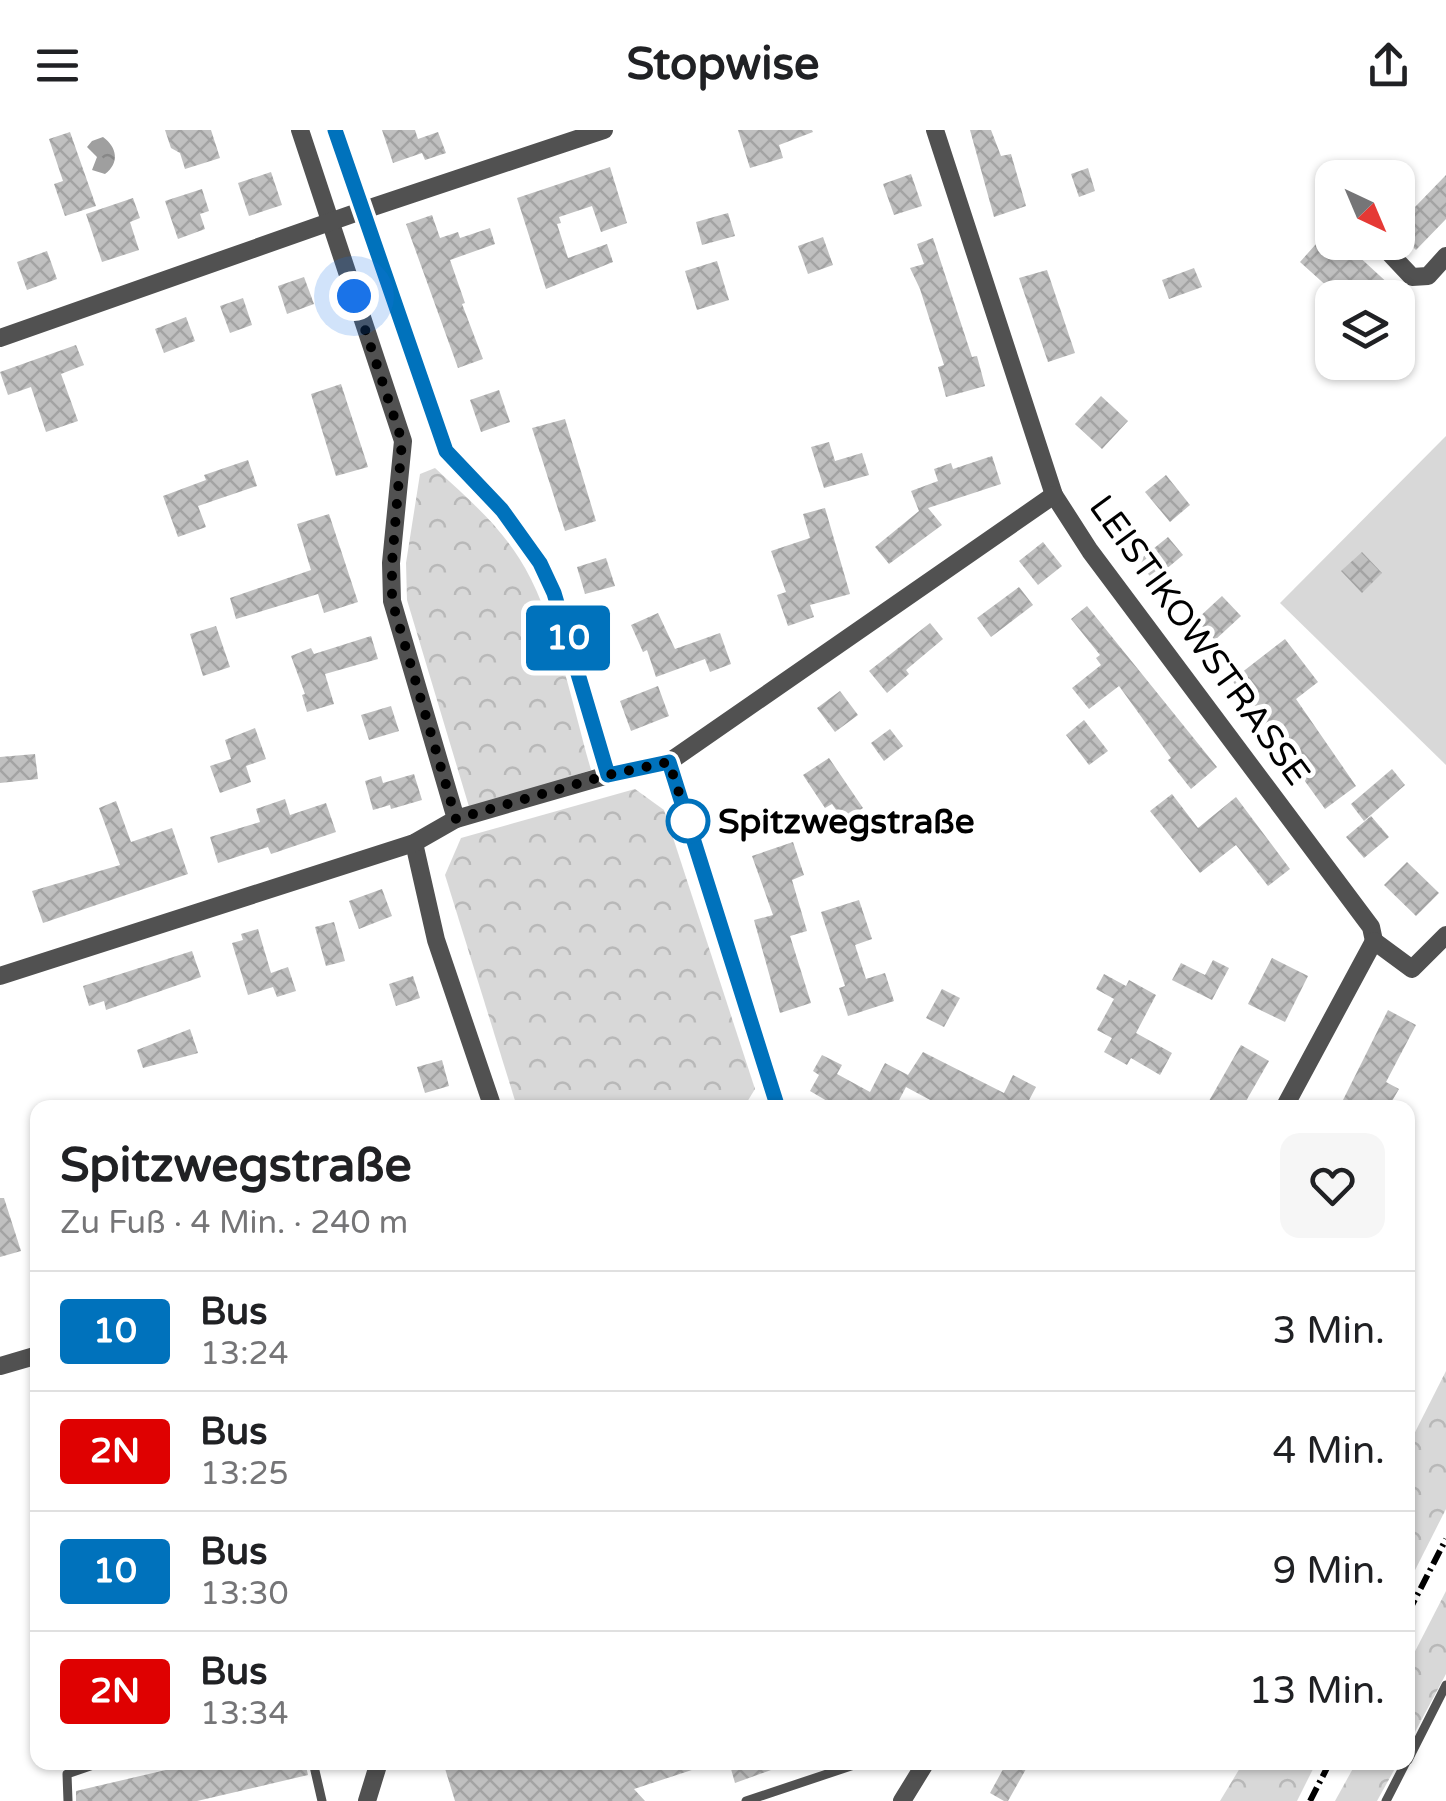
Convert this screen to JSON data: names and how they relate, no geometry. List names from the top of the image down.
{
  "streets": {
    "street": ["LEISTIKOWSTRASSE"]
  },
  "places": ["Spitzwegstraße"],
  "lines": ["bus line 10"],
  "north": "bottom right",
  "page": {
    "header": "Stopwise",
    "on_map": "10",
    "heading": ["Spitzwegstraße", "Zu Fuß · 4 Min. · 240 m"],
    "list": [
      {
        "mark": "10",
        "name": "Bus",
        "note": "13:24",
        "value": "3 Min."
      },
      {
        "mark": "2N",
        "name": "Bus",
        "note": "13:25",
        "value": "4 Min."
      },
      {
        "mark": "10",
        "name": "Bus",
        "note": "13:30",
        "value": "9 Min."
      },
      {
        "mark": "2N",
        "name": "Bus",
        "note": "13:34",
        "value": "13 Min."
      }
    ]
  }
}
